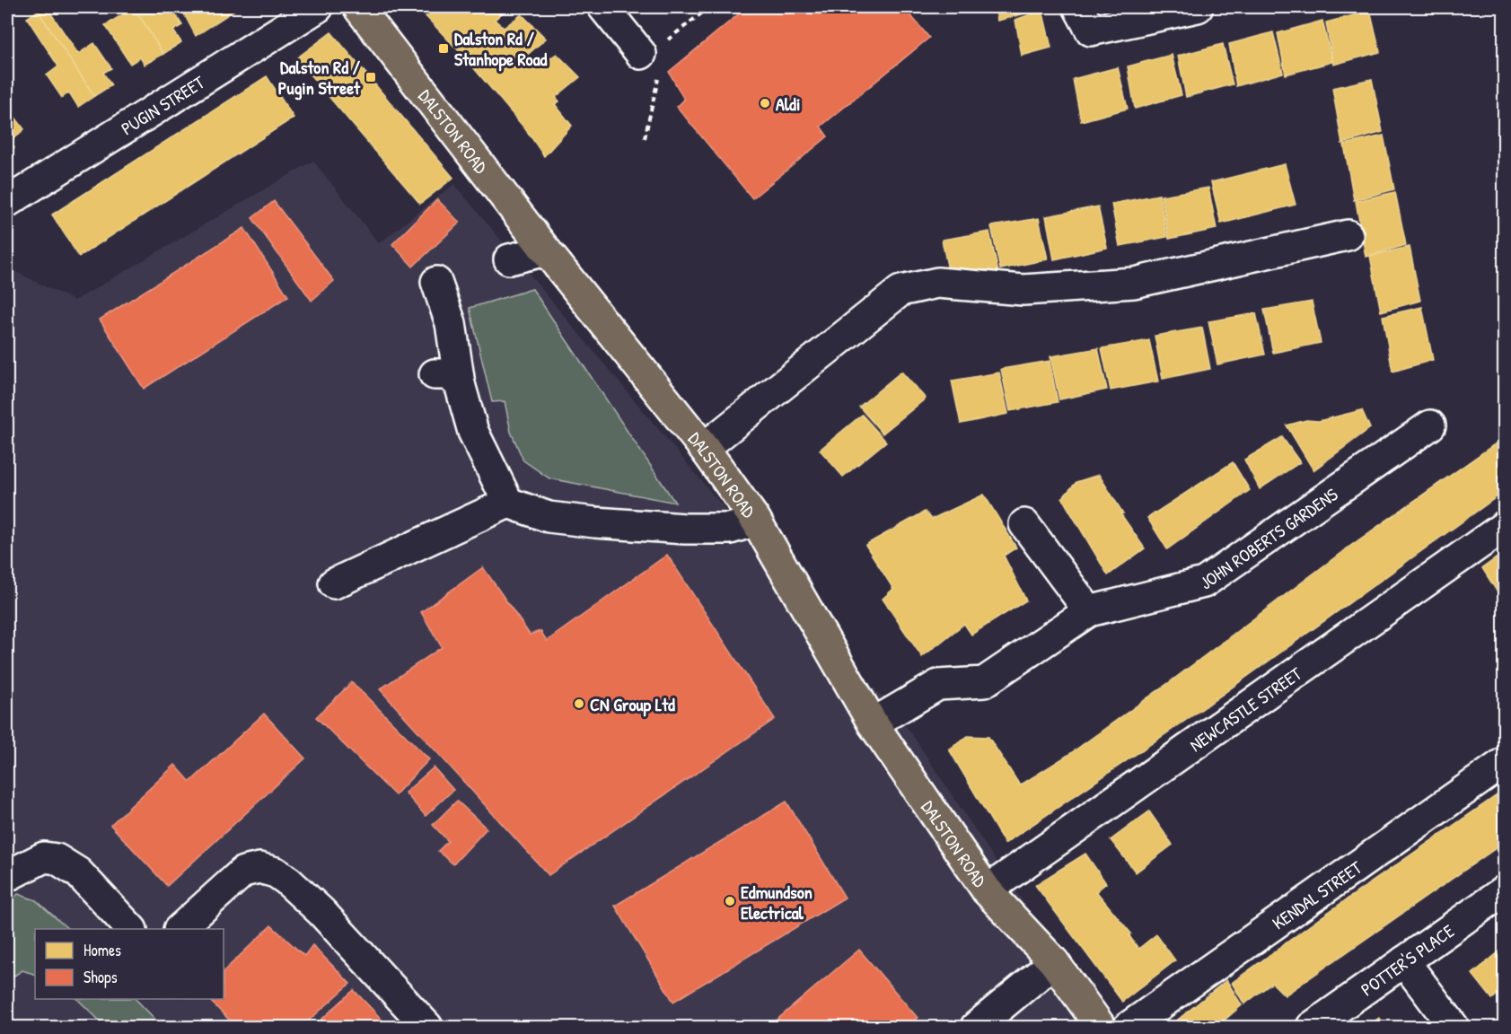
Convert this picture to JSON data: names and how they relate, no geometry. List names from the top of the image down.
{
  "streets": {
    "main road": ["DALSTON ROAD"],
    "street": [
      "PUGIN STREET",
      "JOHN ROBERTS GARDENS",
      "NEWCASTLE STREET",
      "KENDAL STREET",
      "POTTER'S PLACE"
    ]
  },
  "crossings": [
    ["DALSTON ROAD", "JOHN ROBERTS GARDENS"],
    ["DALSTON ROAD", "NEWCASTLE STREET"]
  ],
  "places": {
    "transit": ["Dalston Rd / Stanhope Road", "Dalston Rd / Pugin Street"],
    "other": ["Aldi", "CN Group Ltd", "Edmundson Electrical"]
  },
  "legend": ["Homes", "Shops"]
}
